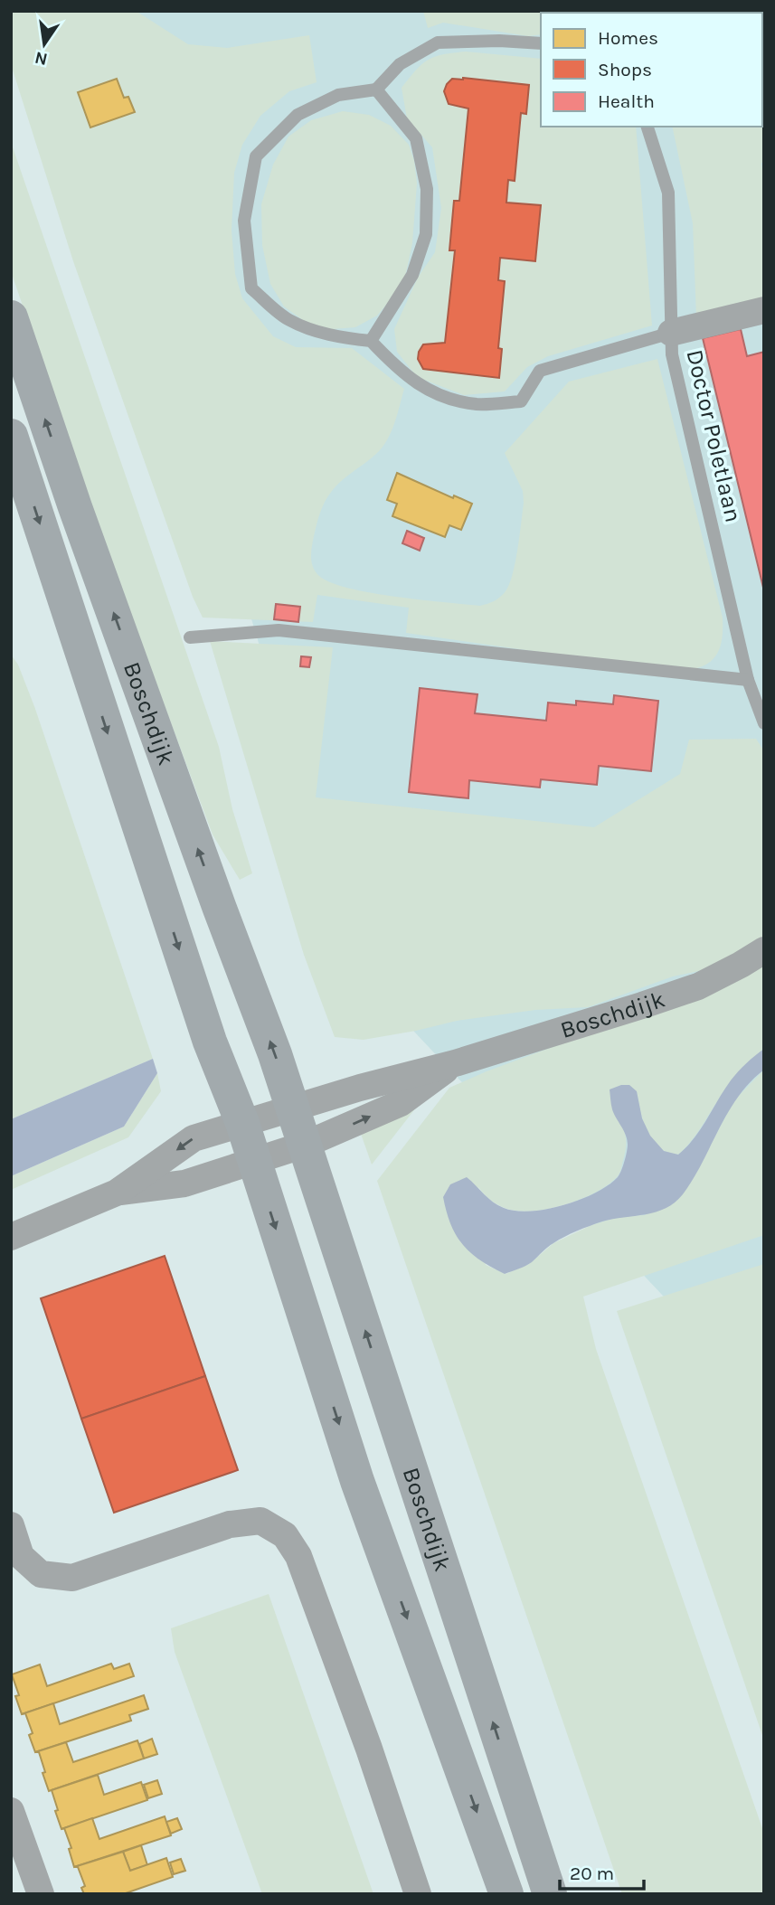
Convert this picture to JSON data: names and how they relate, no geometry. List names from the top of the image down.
{
  "streets": {
    "main road": ["Boschdijk"],
    "lane": ["Doctor Poletlaan"]
  },
  "legend": ["Homes", "Shops", "Health"],
  "scale_bar": "20 m",
  "north": "bottom"
}
